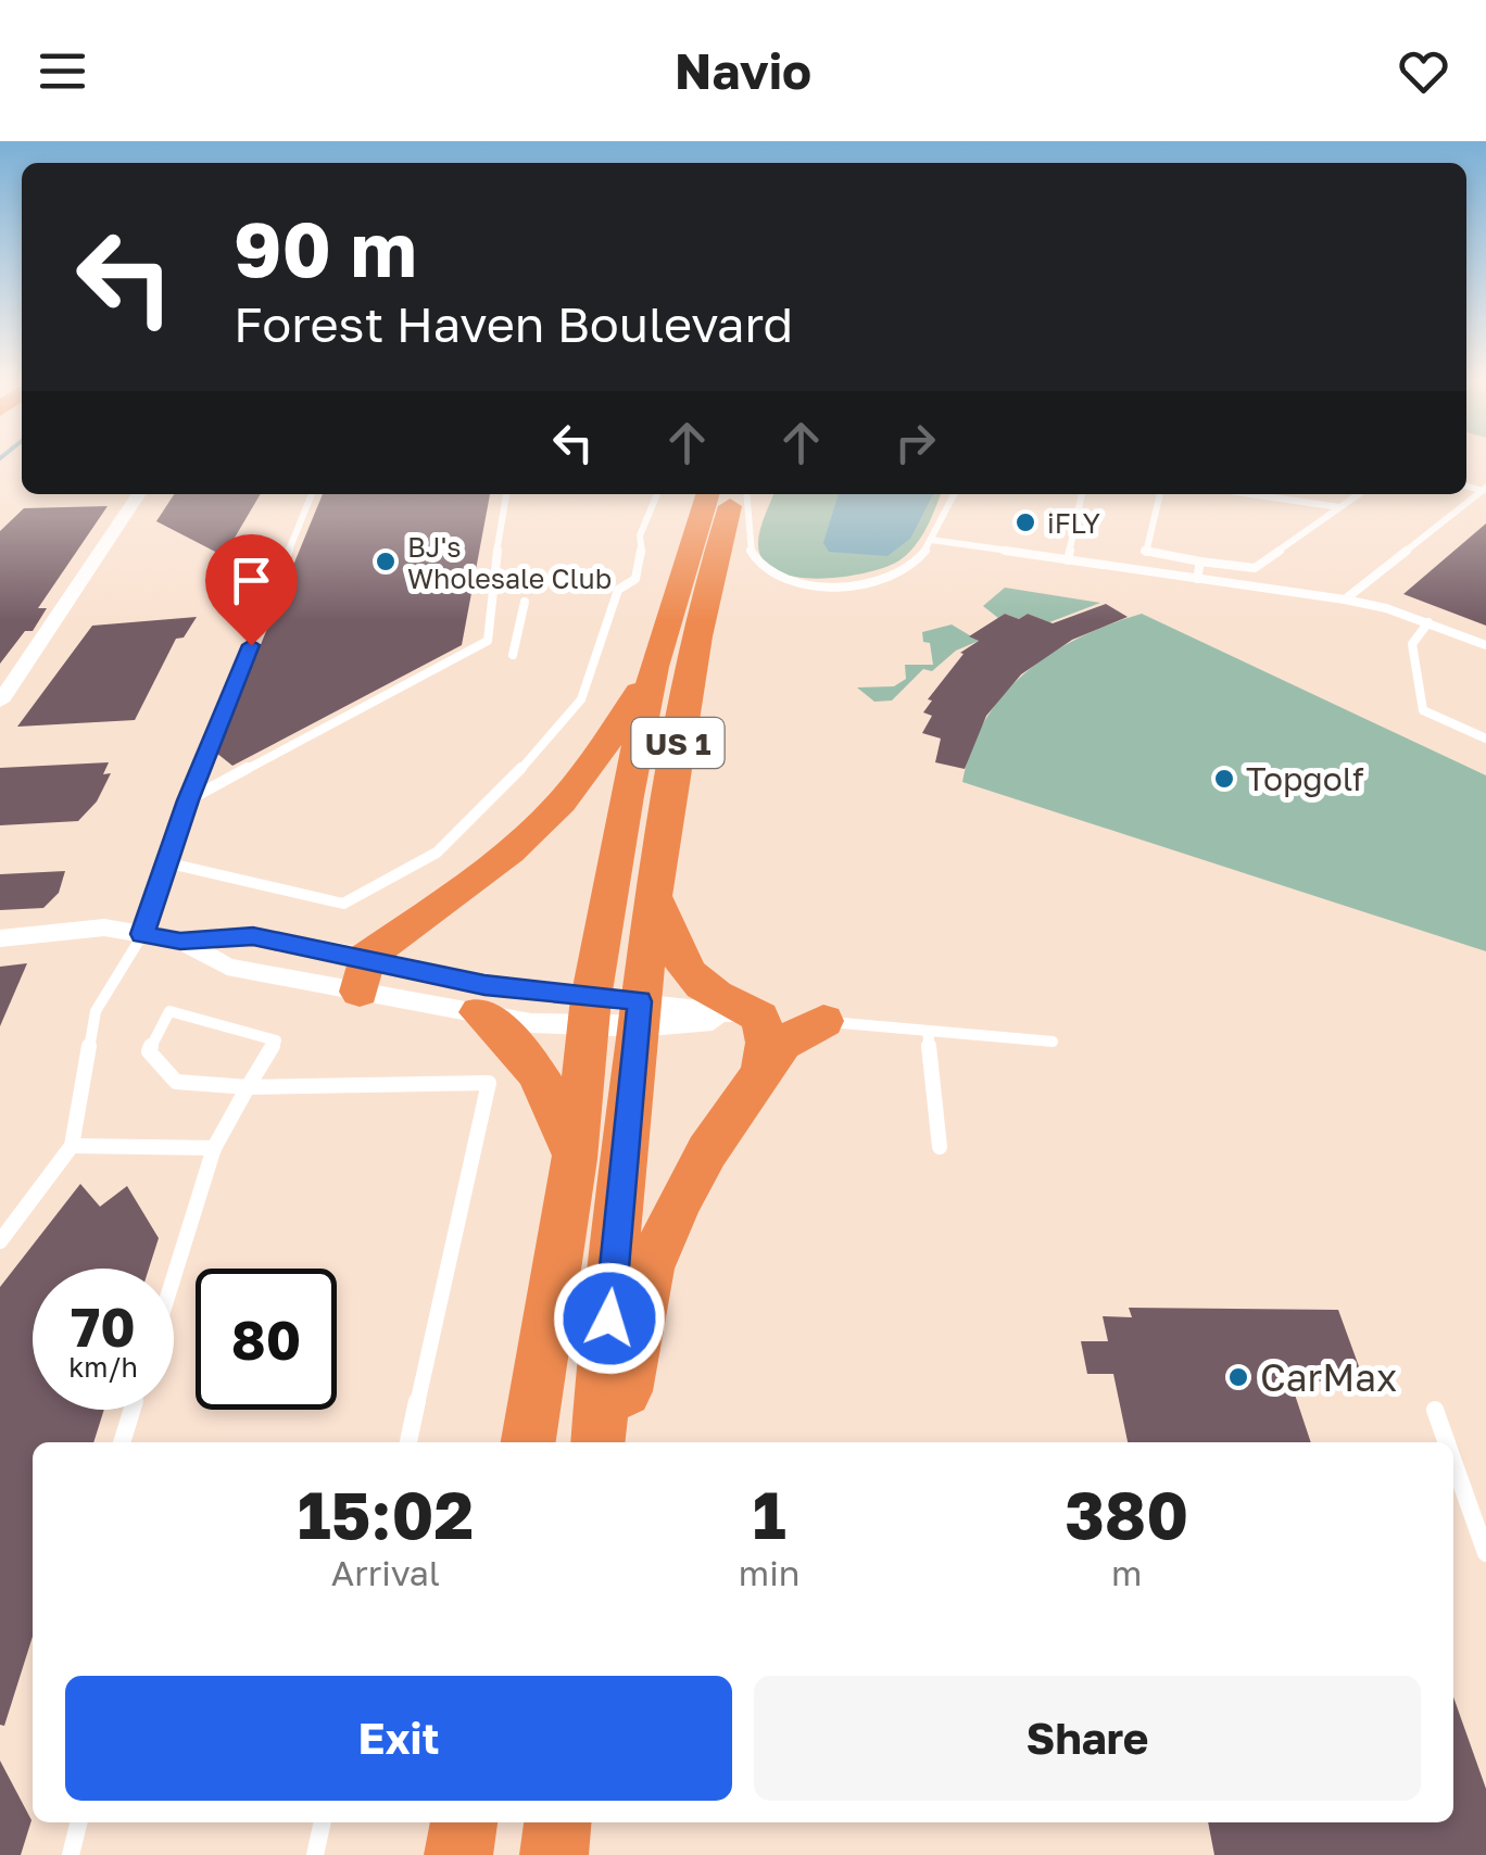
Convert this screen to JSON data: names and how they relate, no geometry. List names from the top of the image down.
{
  "streets": {
    "highway": ["US 1"]
  },
  "places": [
    "iFLY",
    "BJ's Wholesale Club",
    "Topgolf",
    "CarMax"
  ],
  "page": {
    "header": "Navio",
    "turn": ["90 m", "Forest Haven Boulevard"],
    "speed": "70 km/h",
    "limit": "80",
    "eta": [
      "15:02",
      "Arrival",
      "1",
      "min",
      "380",
      "m"
    ],
    "buttons": ["Exit", "Share"]
  }
}
